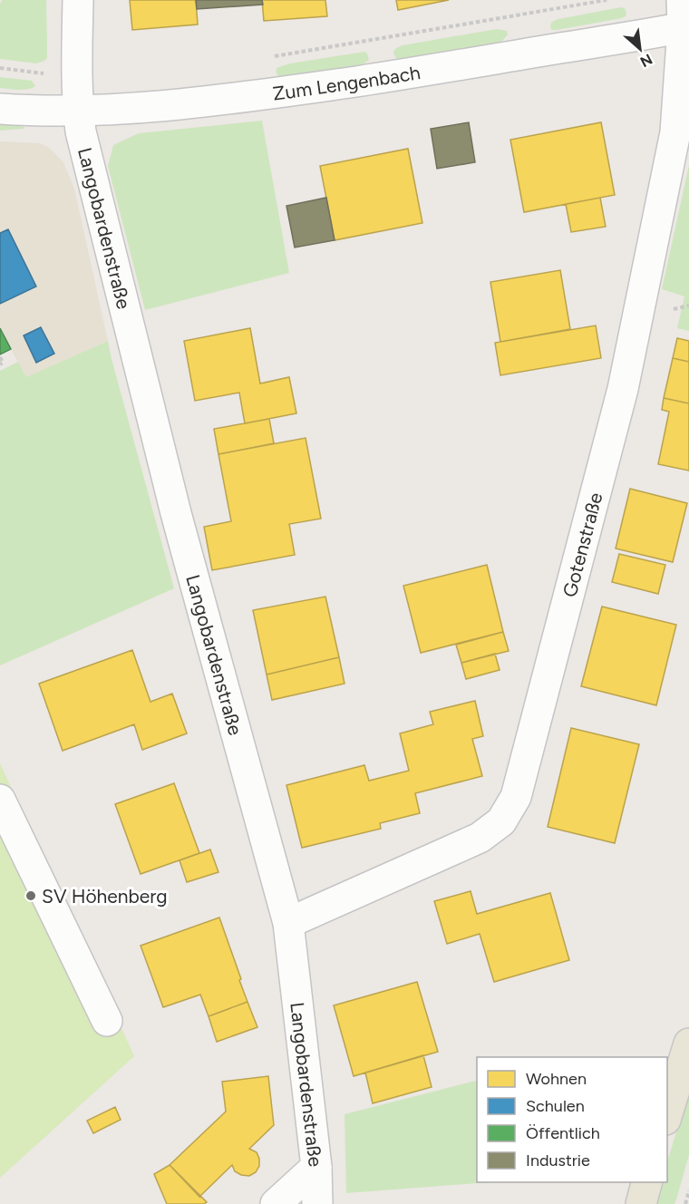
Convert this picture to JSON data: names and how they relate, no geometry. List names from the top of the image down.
{
  "streets": {
    "street": ["Zum Lengenbach", "Langobardenstraße", "Gotenstraße"]
  },
  "crossings": [
    ["Zum Lengenbach", "Langobardenstraße"],
    ["Zum Lengenbach", "Gotenstraße"],
    ["Langobardenstraße", "Gotenstraße"]
  ],
  "places": ["SV Höhenberg"],
  "legend": [
    "Wohnen",
    "Schulen",
    "Öffentlich",
    "Industrie"
  ],
  "north": "bottom right"
}
